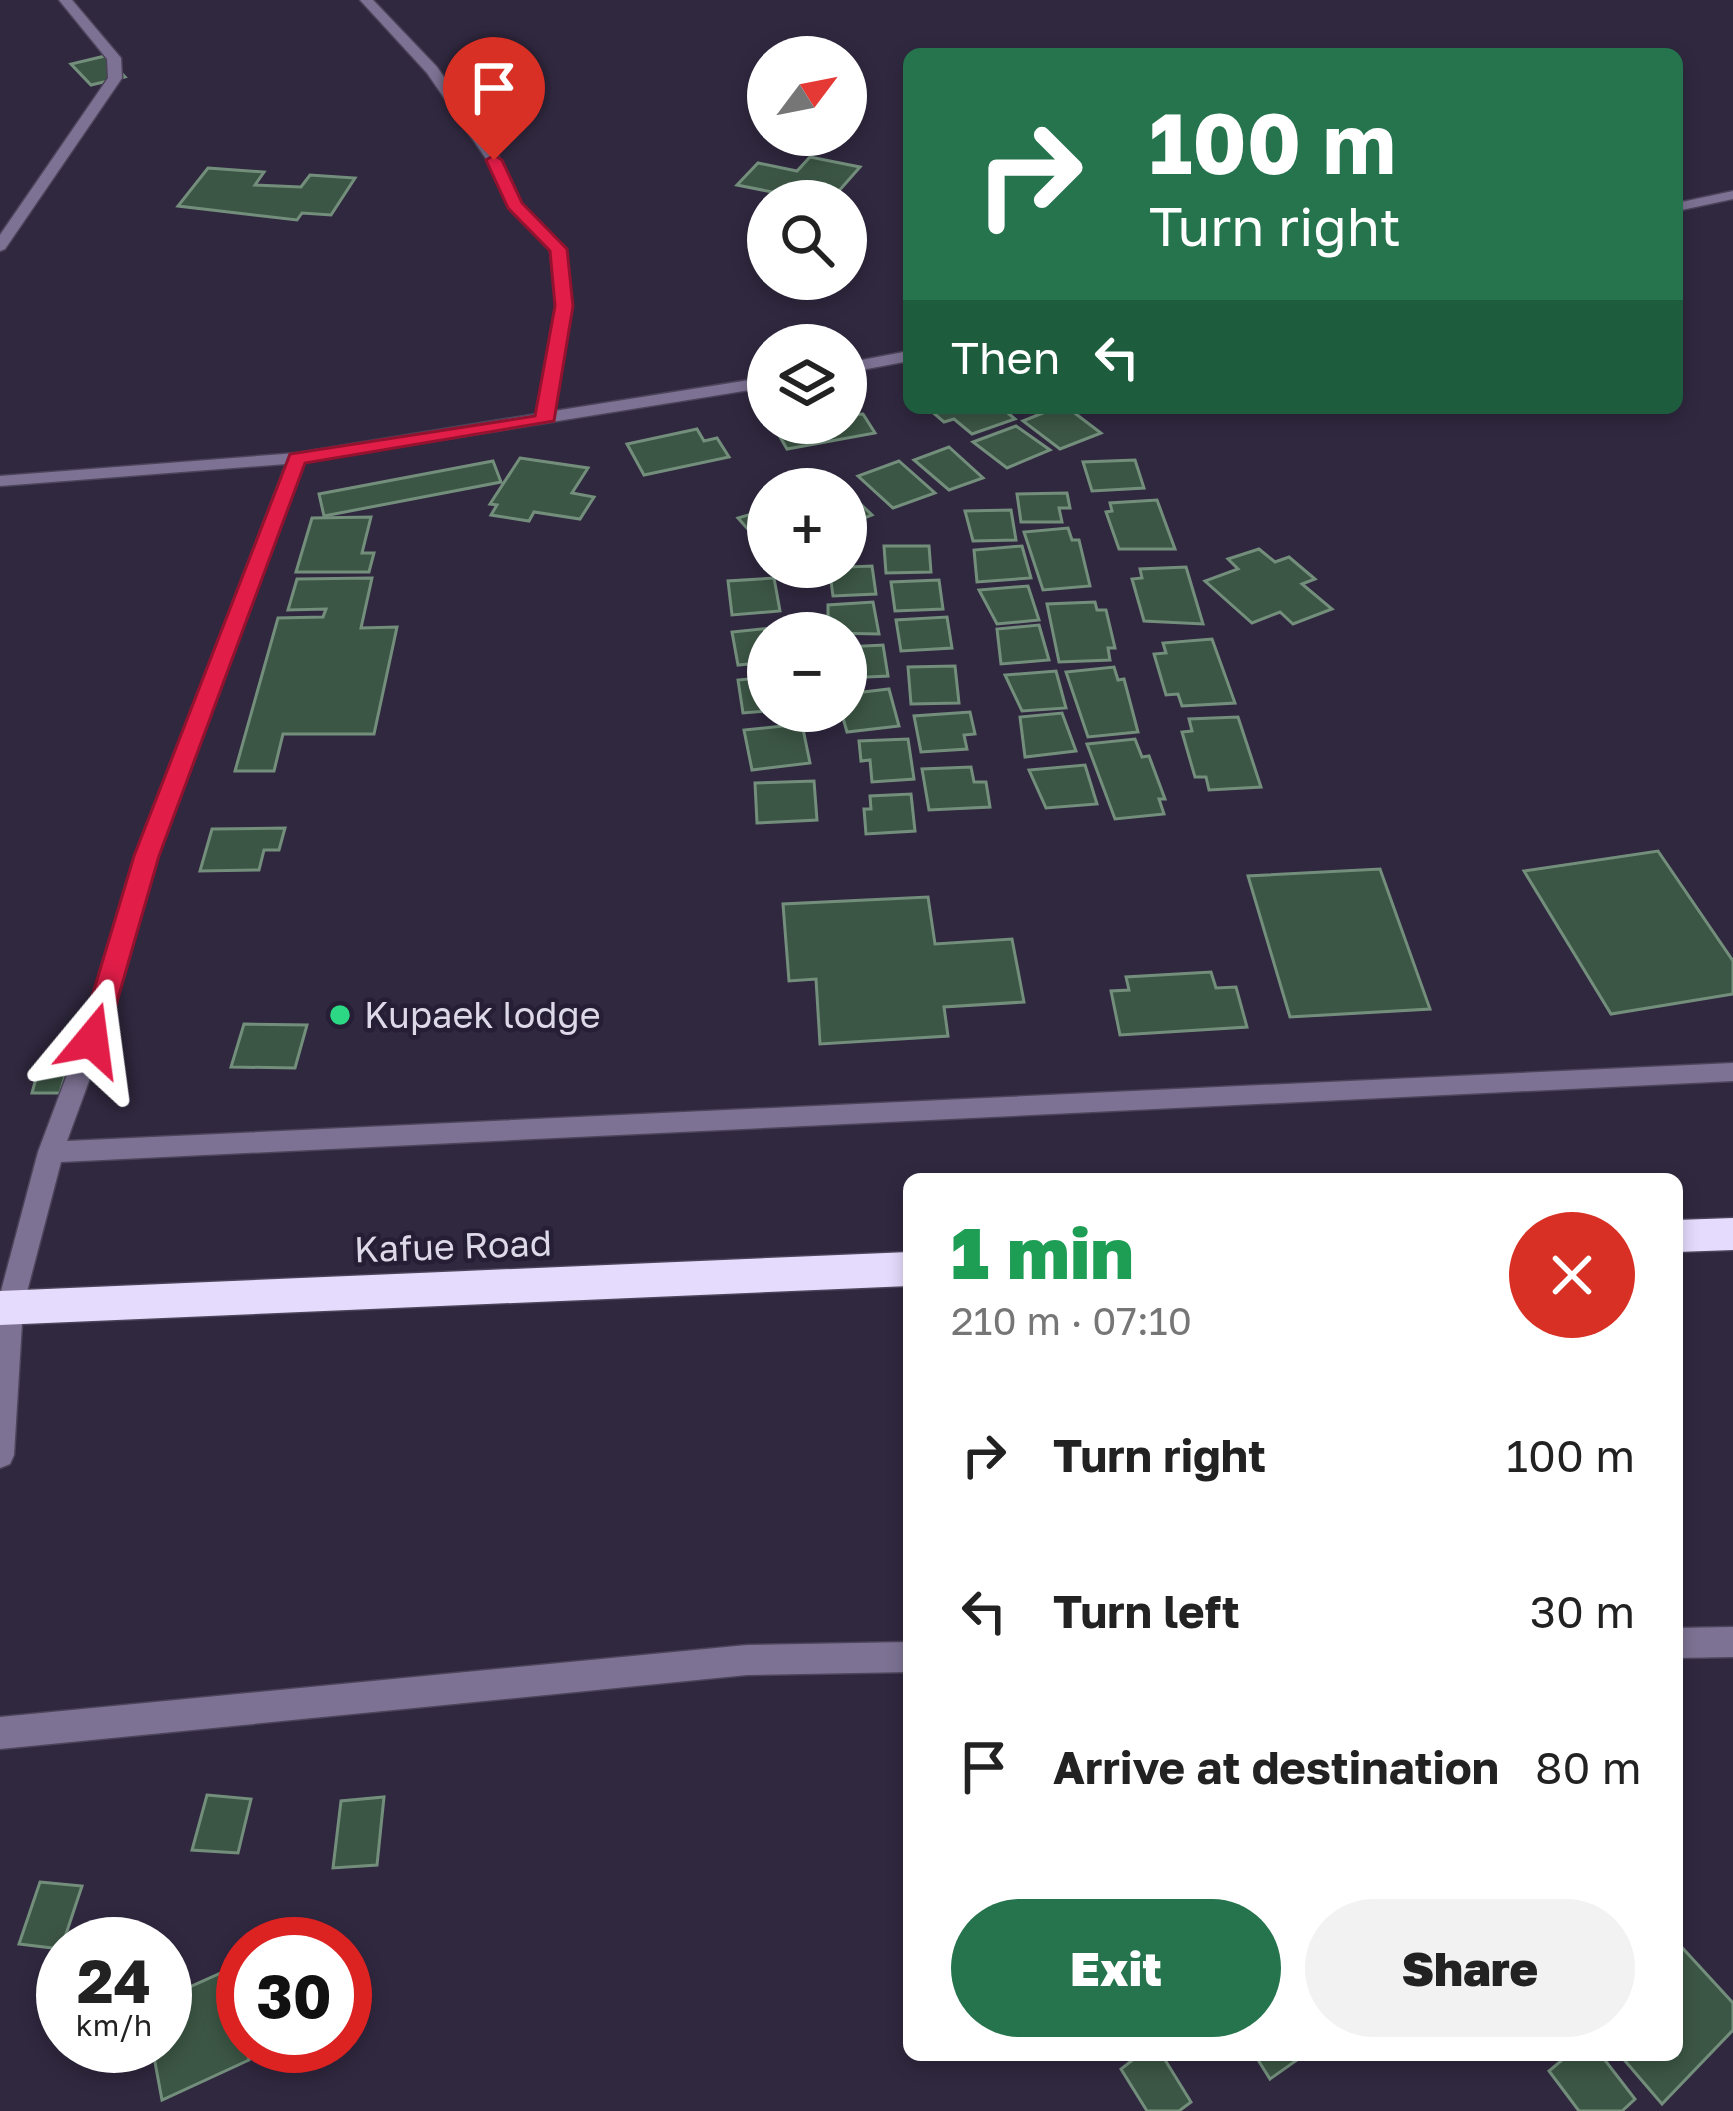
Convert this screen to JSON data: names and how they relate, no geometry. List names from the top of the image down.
{
  "streets": {
    "highway": ["Kafue Road"]
  },
  "places": ["Kupaek lodge"],
  "north": "top right",
  "page": {
    "map_buttons": ["+", "−"],
    "turn": ["100 m", "Turn right"],
    "then": "Then",
    "heading": ["1 min", "210 m · 07:10"],
    "list": [
      {
        "name": "Turn right",
        "value": "100 m"
      },
      {
        "name": "Turn left",
        "value": "30 m"
      },
      {
        "name": "Arrive at destination",
        "value": "80 m"
      }
    ],
    "buttons": ["Exit", "Share"],
    "speed": "24 km/h",
    "limit": "30"
  }
}
